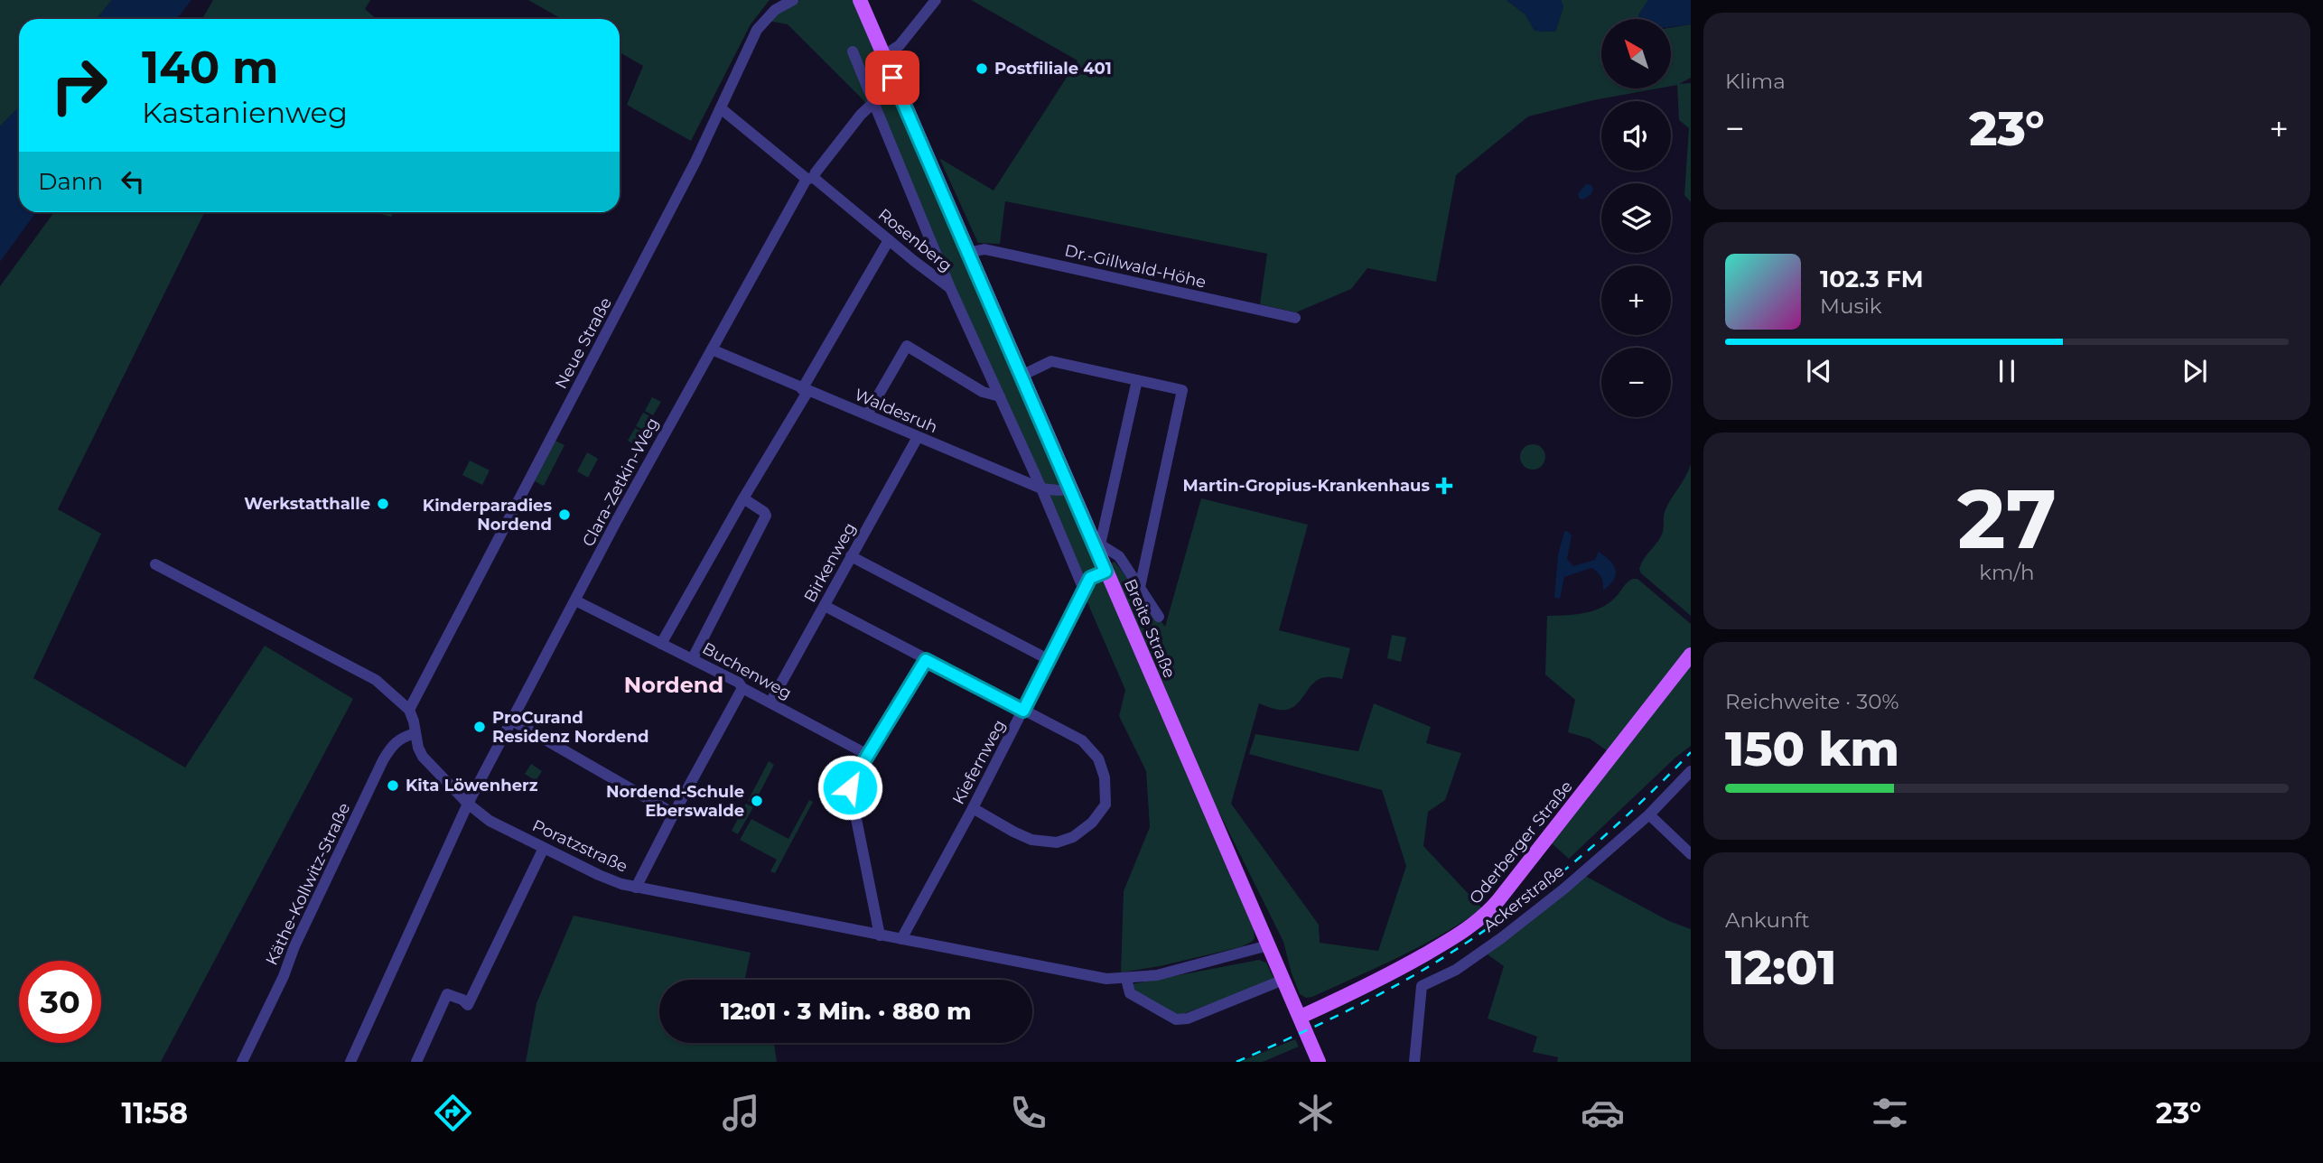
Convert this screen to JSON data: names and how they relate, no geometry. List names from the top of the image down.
{
  "streets": {
    "main road": ["Breite Straße", "Oderberger Straße"],
    "street": [
      "Rosenberg",
      "Dr.-Gillwald-Höhe",
      "Neue Straße",
      "Waldesruh",
      "Clara-Zetkin-Weg",
      "Birkenweg",
      "Buchenweg",
      "Kiefernweg",
      "Poratzstraße",
      "Käthe-Kollwitz-Straße",
      "Ackerstraße"
    ]
  },
  "crossings": [
    ["Rosenberg", "Neue Straße"],
    ["Rosenberg", "Waldesruh"],
    ["Rosenberg", "Clara-Zetkin-Weg"],
    ["Rosenberg", "Kiefernweg"],
    ["Dr.-Gillwald-Höhe", "Breite Straße"],
    ["Neue Straße", "Poratzstraße"],
    ["Waldesruh", "Clara-Zetkin-Weg"],
    ["Waldesruh", "Birkenweg"],
    ["Waldesruh", "Breite Straße"],
    ["Clara-Zetkin-Weg", "Buchenweg"],
    ["Clara-Zetkin-Weg", "Poratzstraße"],
    ["Birkenweg", "Buchenweg"],
    ["Breite Straße", "Kiefernweg"],
    ["Breite Straße", "Oderberger Straße"],
    ["Breite Straße", "Poratzstraße"],
    ["Kiefernweg", "Poratzstraße"],
    ["Poratzstraße", "Käthe-Kollwitz-Straße"]
  ],
  "districts": ["Nordend"],
  "places": {
    "other": [
      "Postfiliale 401",
      "Werkstatthalle",
      "Kinderparadies Nordend",
      "ProCurand Residenz Nordend",
      "Kita Löwenherz",
      "Nordend-Schule Eberswalde"
    ],
    "health": ["Martin-Gropius-Krankenhaus"]
  },
  "north": "top left",
  "page": {
    "tile": [
      "Klima",
      ["27", "km/h"],
      ["Reichweite · 30%", "150 km"],
      ["Ankunft", "12:01"]
    ],
    "map_buttons": ["+", "−"],
    "turn": ["140 m", "Kastanienweg"],
    "heat": ["−", "23°", "+"],
    "then": "Dann",
    "song": ["102.3 FM", "Musik"],
    "limit": "30",
    "trip": "12:01 · 3 Min. · 880 m",
    "tabs": ["11:58", "23°"]
  }
}
